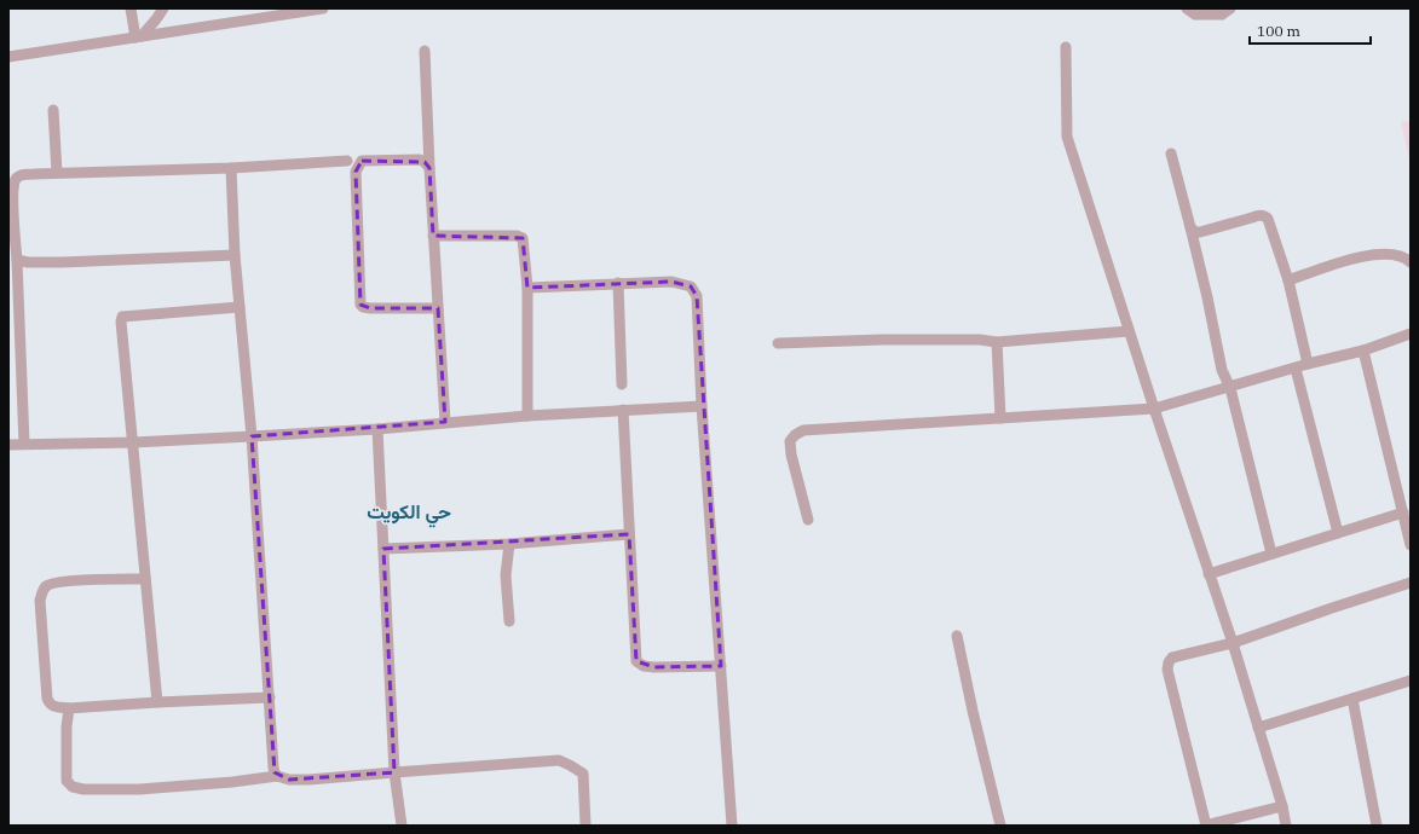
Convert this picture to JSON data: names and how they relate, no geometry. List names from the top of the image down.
{
  "districts": ["حي الكويت"],
  "scale_bar": "100 m"
}
